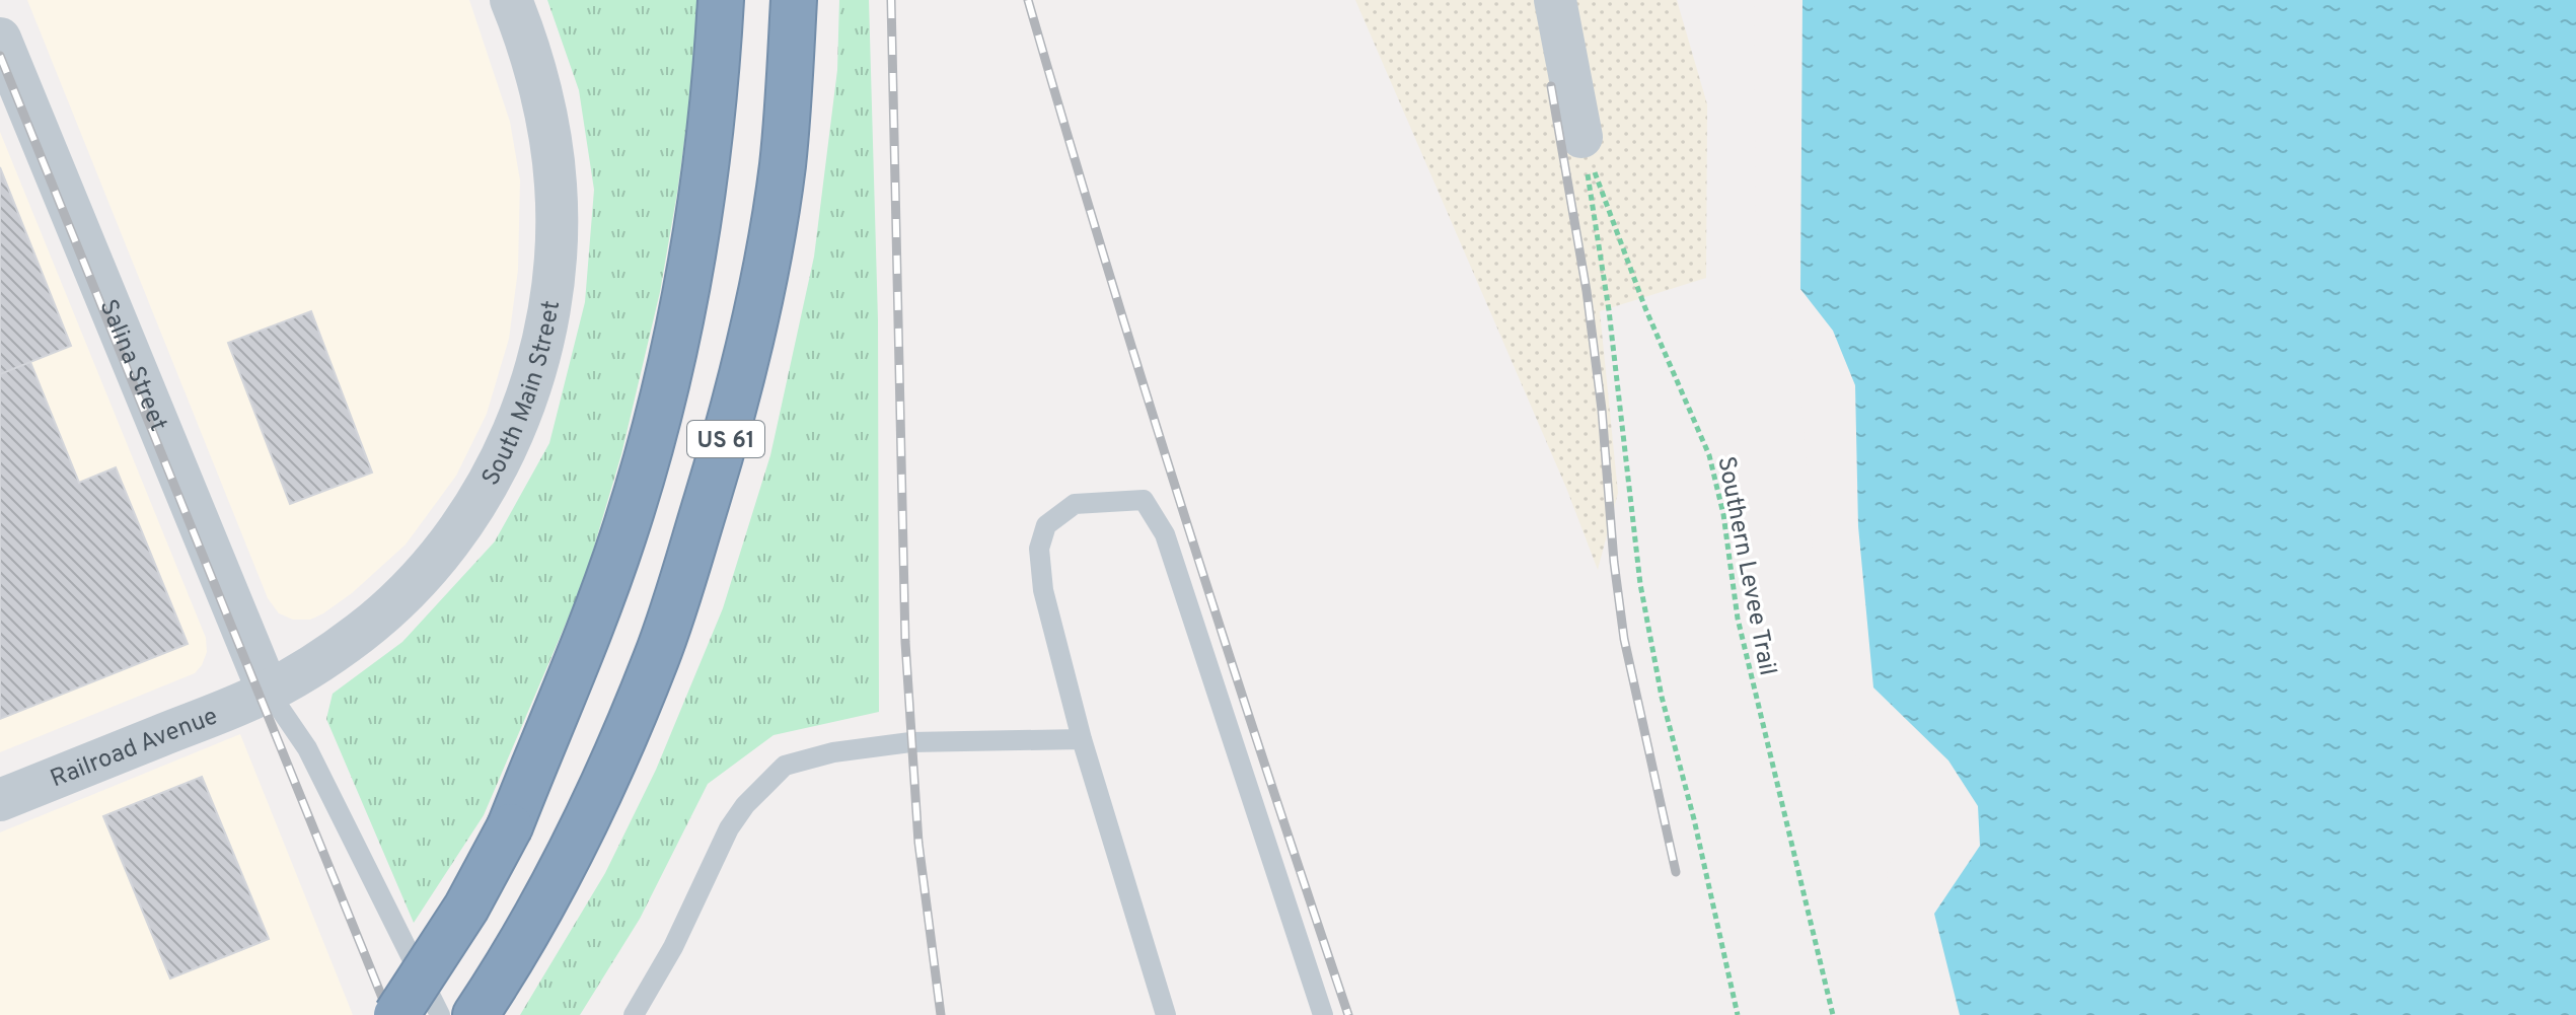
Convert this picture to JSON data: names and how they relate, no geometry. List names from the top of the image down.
{
  "streets": {
    "highway": ["US 61"],
    "street": ["Salina Street", "South Main Street", "Railroad Avenue"],
    "path": ["Southern Levee Trail"]
  },
  "crossings": [
    ["Salina Street", "South Main Street"],
    ["Salina Street", "Railroad Avenue"],
    ["South Main Street", "Railroad Avenue"]
  ]
}
